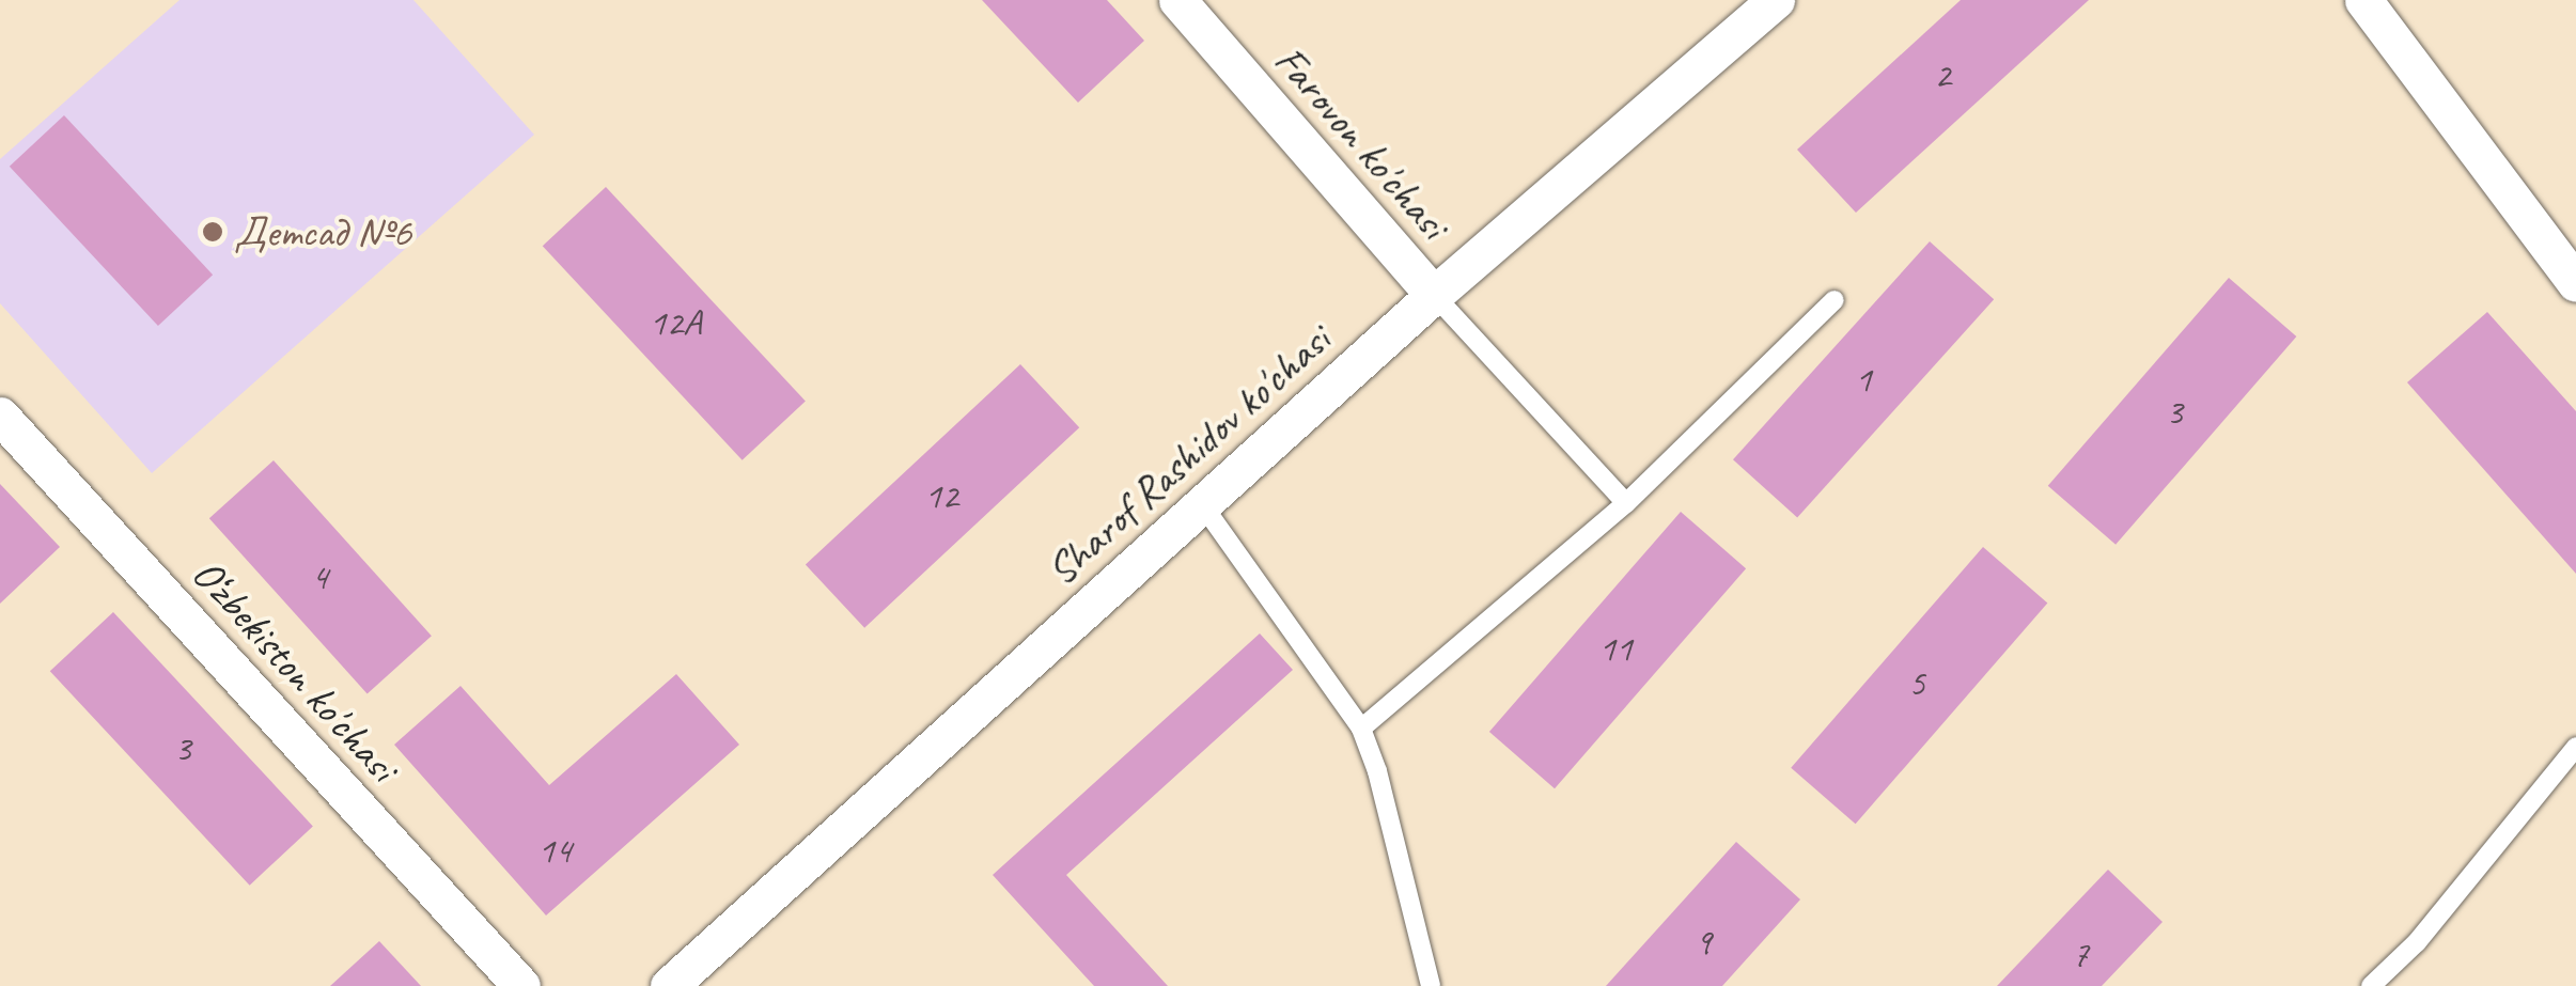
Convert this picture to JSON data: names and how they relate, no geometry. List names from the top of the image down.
{
  "streets": {
    "street": ["Farovon ko'chasi", "Sharof Rashidov ko'chasi", "O‘zbekiston ko'chasi"]
  },
  "crossings": [
    ["Farovon ko'chasi", "Sharof Rashidov ko'chasi"]
  ],
  "places": ["Детсад №6"],
  "house_numbers": [
    "2",
    "12А",
    "1",
    "3",
    "12",
    "4",
    "11",
    "5",
    "3",
    "14",
    "9",
    "7"
  ]
}
